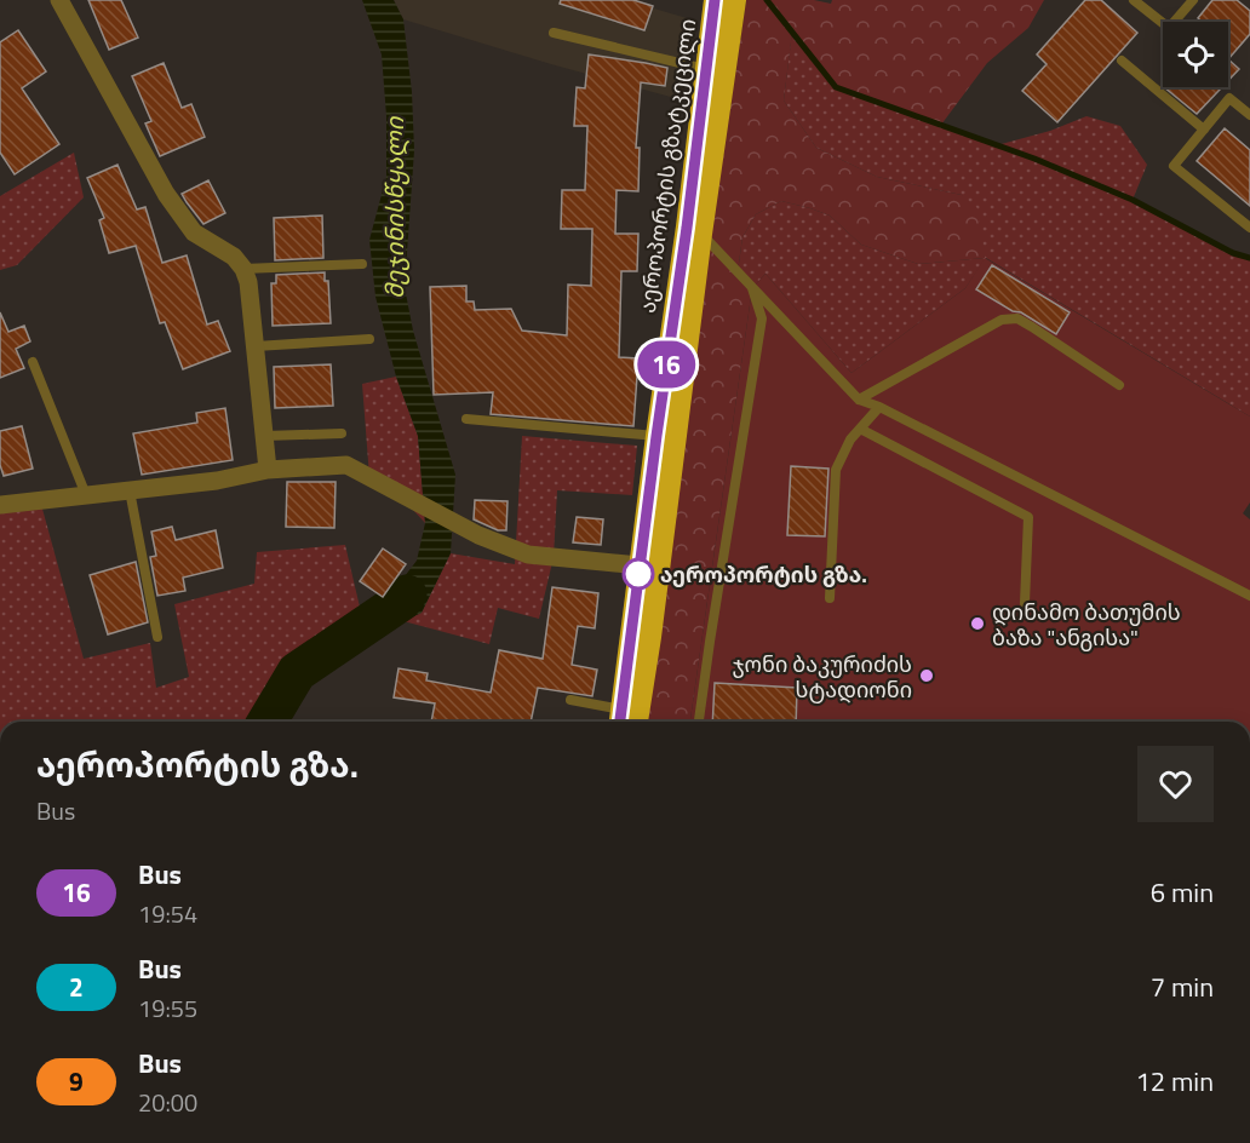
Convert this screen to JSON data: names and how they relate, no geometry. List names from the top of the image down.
{
  "streets": {
    "highway": ["აეროპორტის გზატკეცილი"]
  },
  "water": ["მეჯინისწყალი"],
  "places": ["აეროპორტის გზა.", "დინამო ბათუმის ბაზა \"ანგისა\"", "ჯონი ბაკურიძის სტადიონი"],
  "lines": ["bus line 16"],
  "page": {
    "on_map": "16",
    "heading": ["აეროპორტის გზა.", "Bus"],
    "list": [
      {
        "mark": "16",
        "name": "Bus",
        "note": "19:54",
        "value": "6 min"
      },
      {
        "mark": "2",
        "name": "Bus",
        "note": "19:55",
        "value": "7 min"
      },
      {
        "mark": "9",
        "name": "Bus",
        "note": "20:00",
        "value": "12 min"
      }
    ]
  }
}
